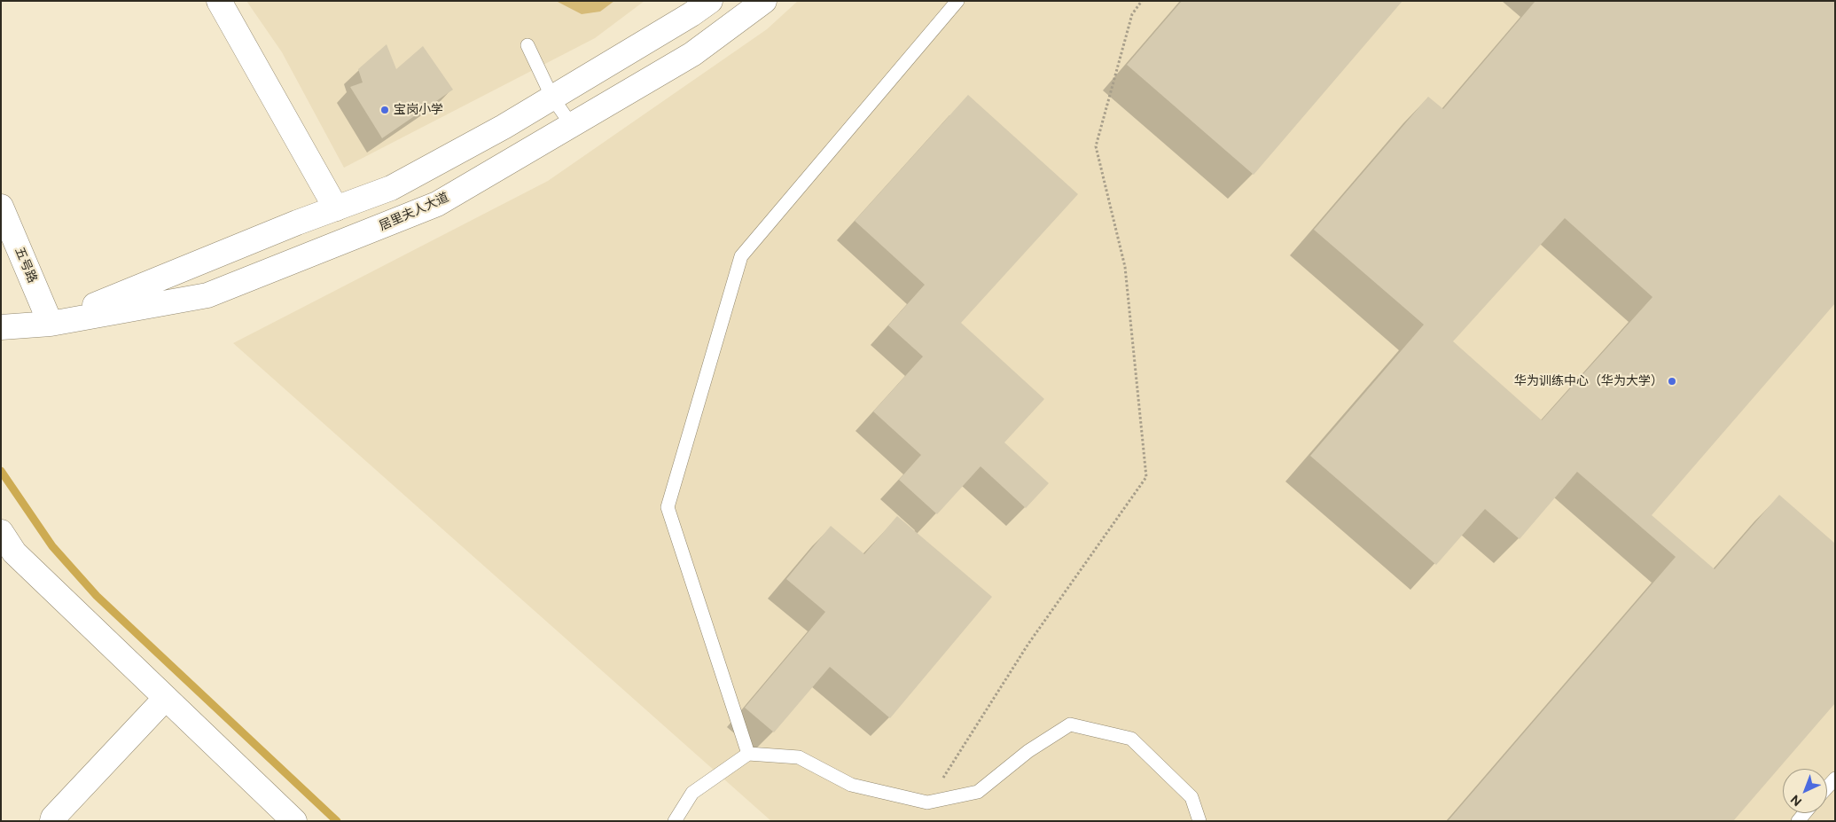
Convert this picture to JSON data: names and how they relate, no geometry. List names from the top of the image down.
{
  "streets": {
    "street": ["居里夫人大道", "五号路"]
  },
  "crossings": [
    ["居里夫人大道", "五号路"]
  ],
  "places": ["宝岗小学", "华为训练中心（华为大学）"],
  "north": "bottom left"
}
